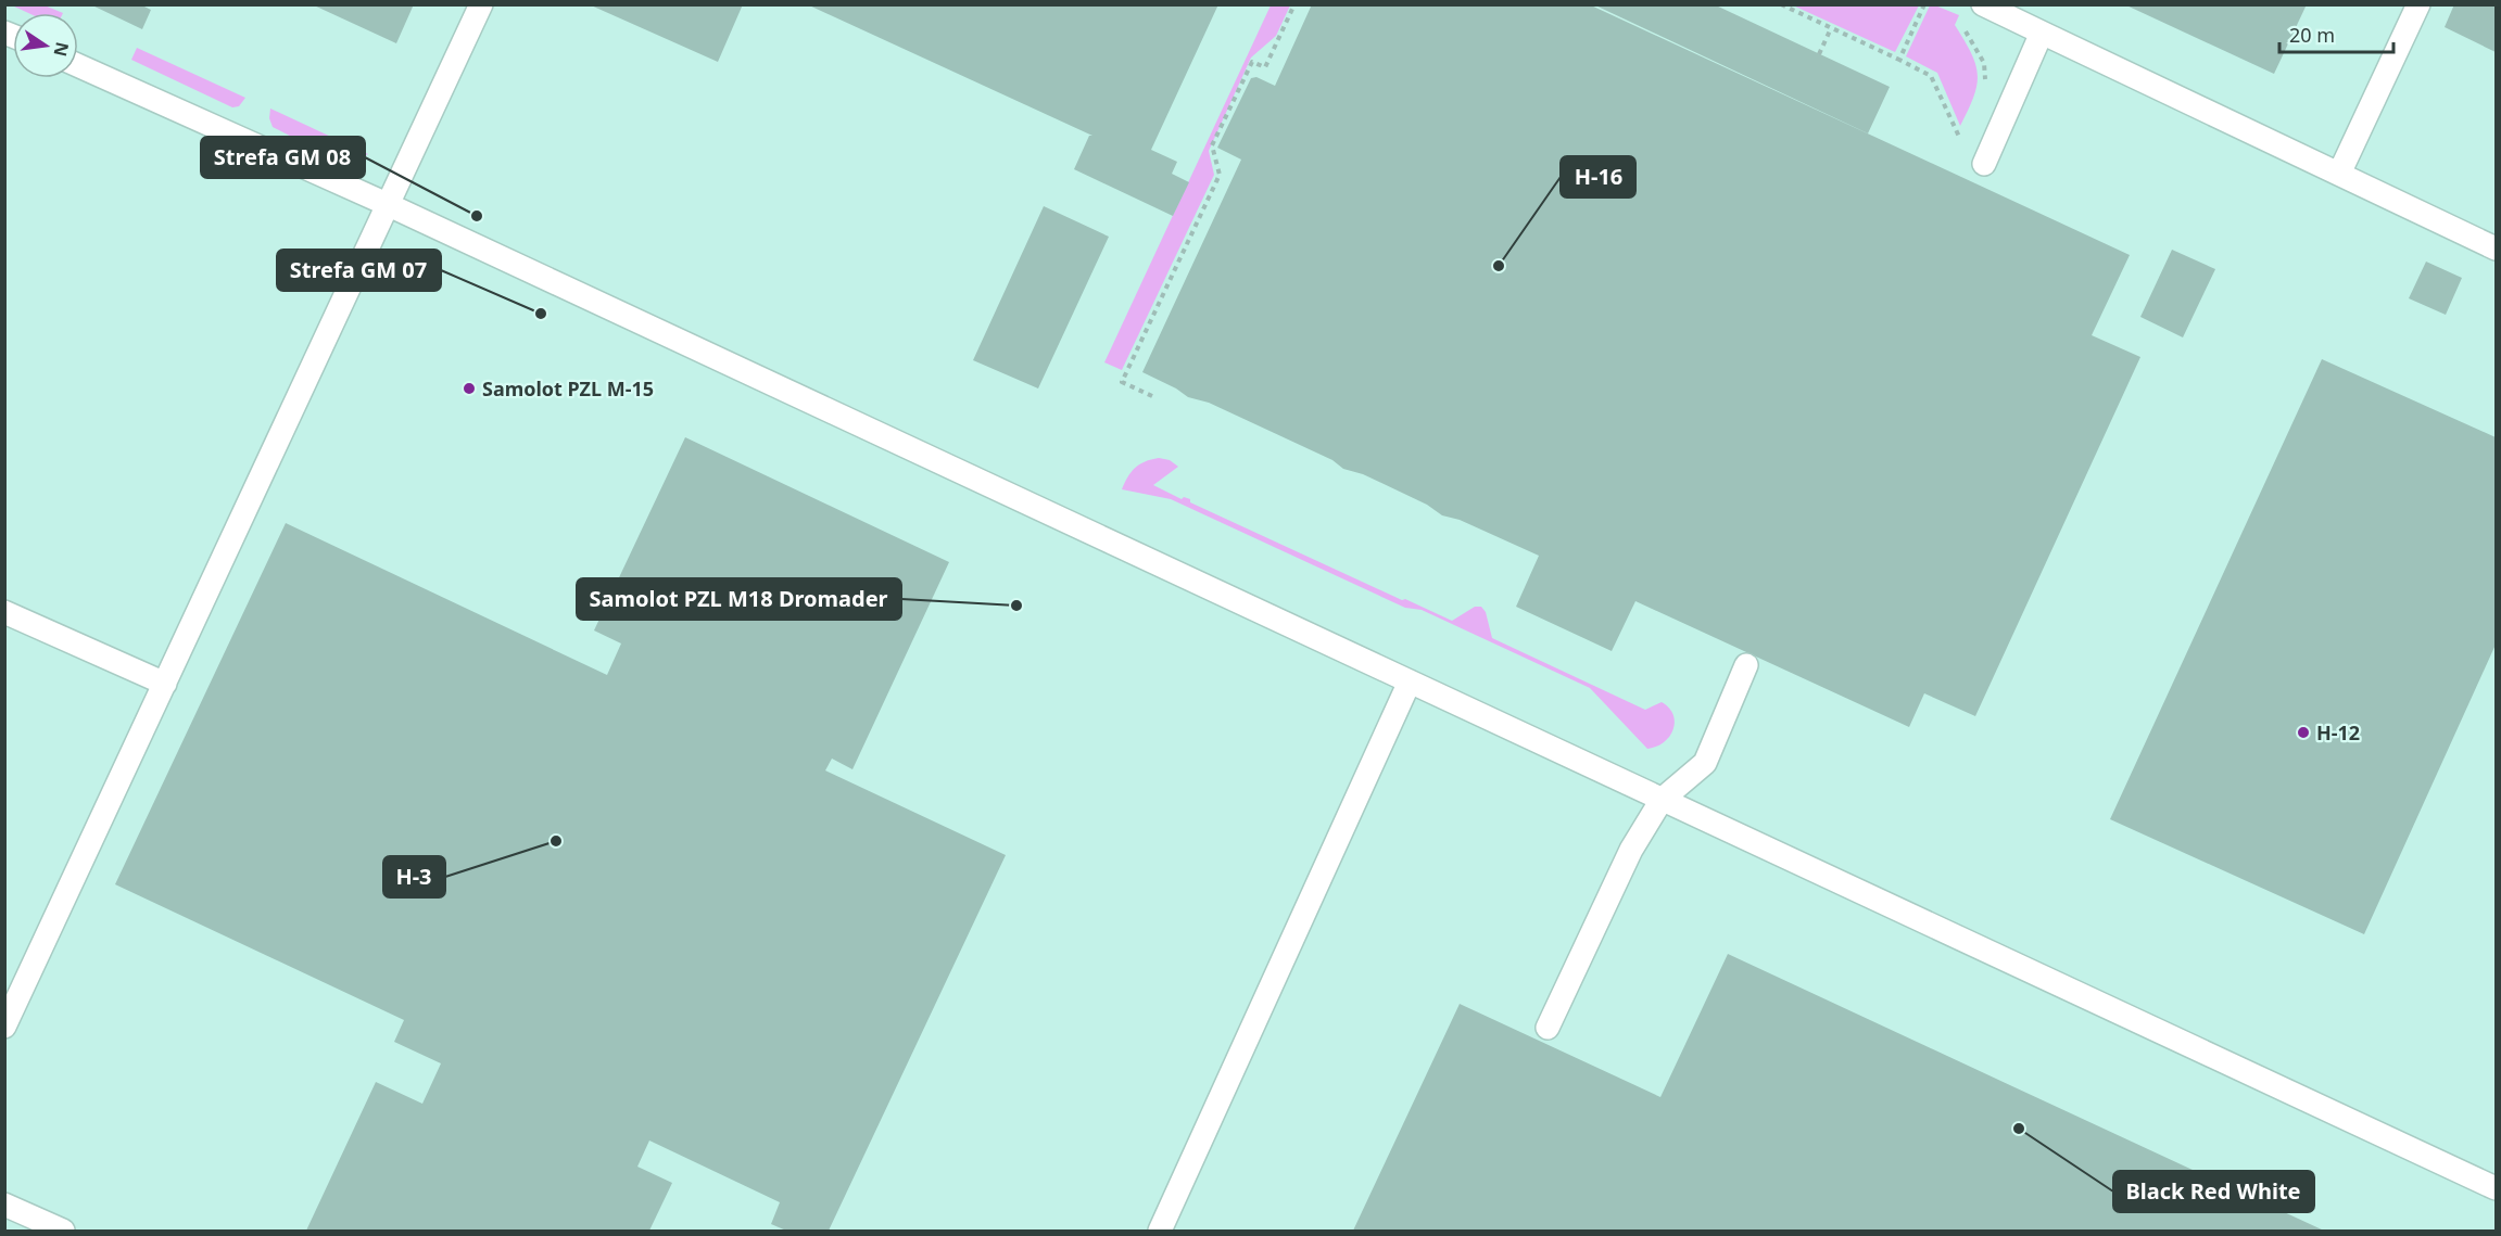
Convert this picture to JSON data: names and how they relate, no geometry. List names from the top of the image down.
{
  "places": [
    "Strefa GM 08",
    "H-16",
    "Strefa GM 07",
    "Samolot PZL M-15",
    "Samolot PZL M18 Dromader",
    "H-12",
    "H-3",
    "Black Red White"
  ],
  "scale_bar": "20 m",
  "north": "right"
}
